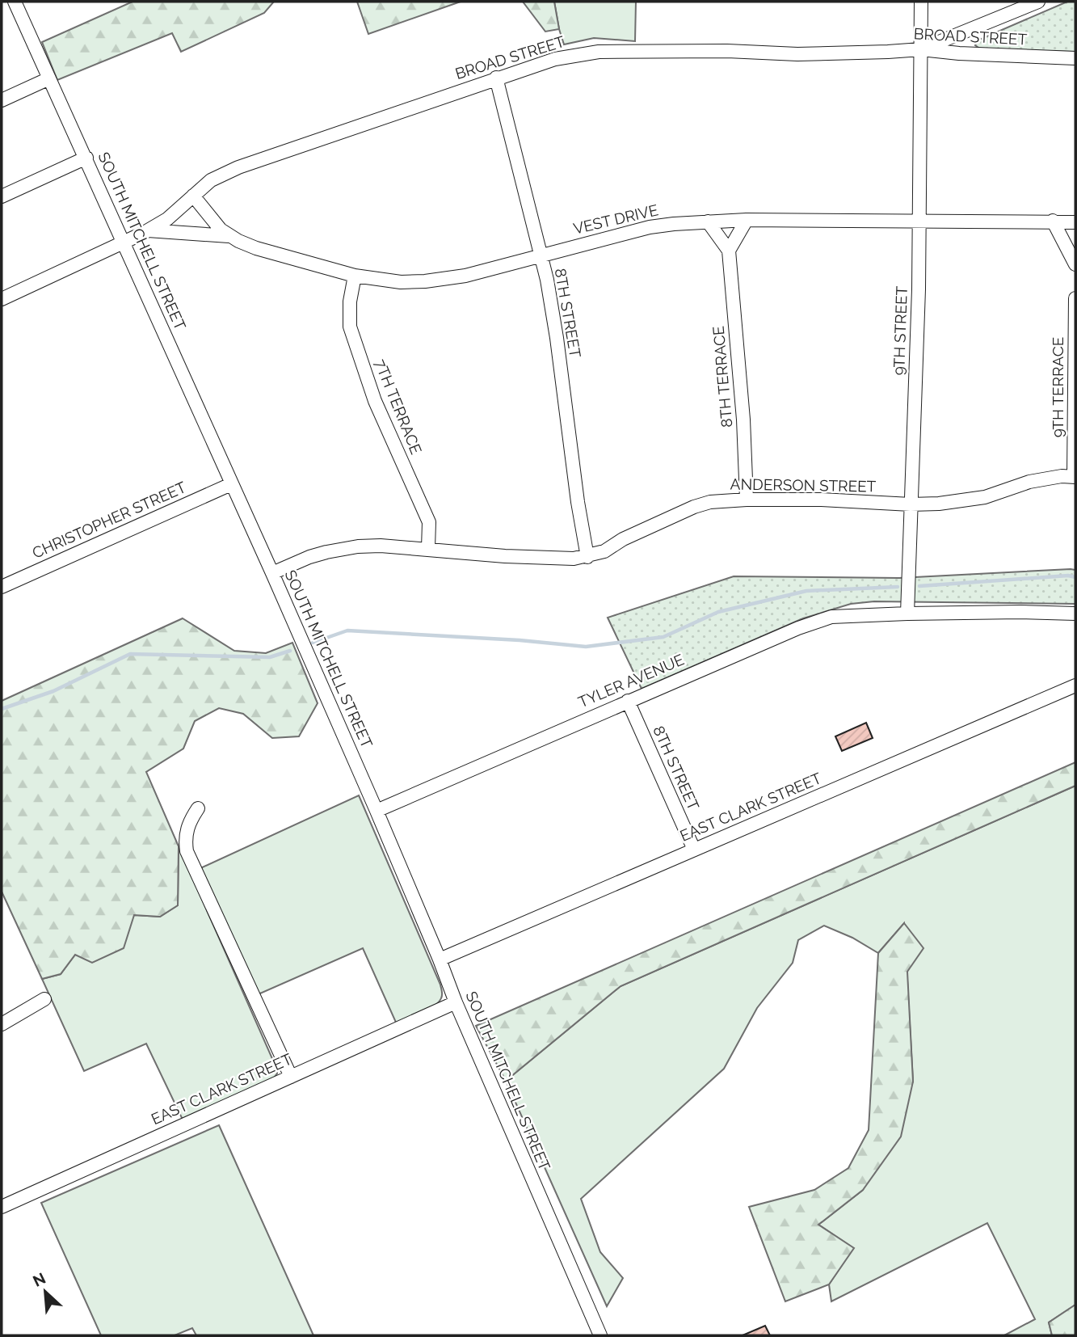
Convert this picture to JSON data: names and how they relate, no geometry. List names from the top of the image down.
{
  "streets": {
    "street": [
      "BROAD STREET",
      "VEST DRIVE",
      "SOUTH MITCHELL STREET",
      "8TH STREET",
      "9TH STREET",
      "8TH TERRACE",
      "9TH TERRACE",
      "7TH TERRACE",
      "ANDERSON STREET",
      "CHRISTOPHER STREET",
      "TYLER AVENUE",
      "EAST CLARK STREET"
    ]
  },
  "crossings": [
    ["BROAD STREET", "VEST DRIVE"],
    ["BROAD STREET", "SOUTH MITCHELL STREET"],
    ["BROAD STREET", "8TH STREET"],
    ["BROAD STREET", "9TH STREET"],
    ["VEST DRIVE", "8TH STREET"],
    ["VEST DRIVE", "9TH STREET"],
    ["VEST DRIVE", "7TH TERRACE"],
    ["SOUTH MITCHELL STREET", "ANDERSON STREET"],
    ["SOUTH MITCHELL STREET", "CHRISTOPHER STREET"],
    ["SOUTH MITCHELL STREET", "TYLER AVENUE"],
    ["SOUTH MITCHELL STREET", "EAST CLARK STREET"],
    ["8TH STREET", "ANDERSON STREET"],
    ["8TH STREET", "TYLER AVENUE"],
    ["8TH STREET", "EAST CLARK STREET"],
    ["9TH STREET", "ANDERSON STREET"],
    ["9TH STREET", "TYLER AVENUE"],
    ["8TH TERRACE", "ANDERSON STREET"],
    ["9TH TERRACE", "ANDERSON STREET"],
    ["7TH TERRACE", "ANDERSON STREET"]
  ],
  "north": "top left"
}
